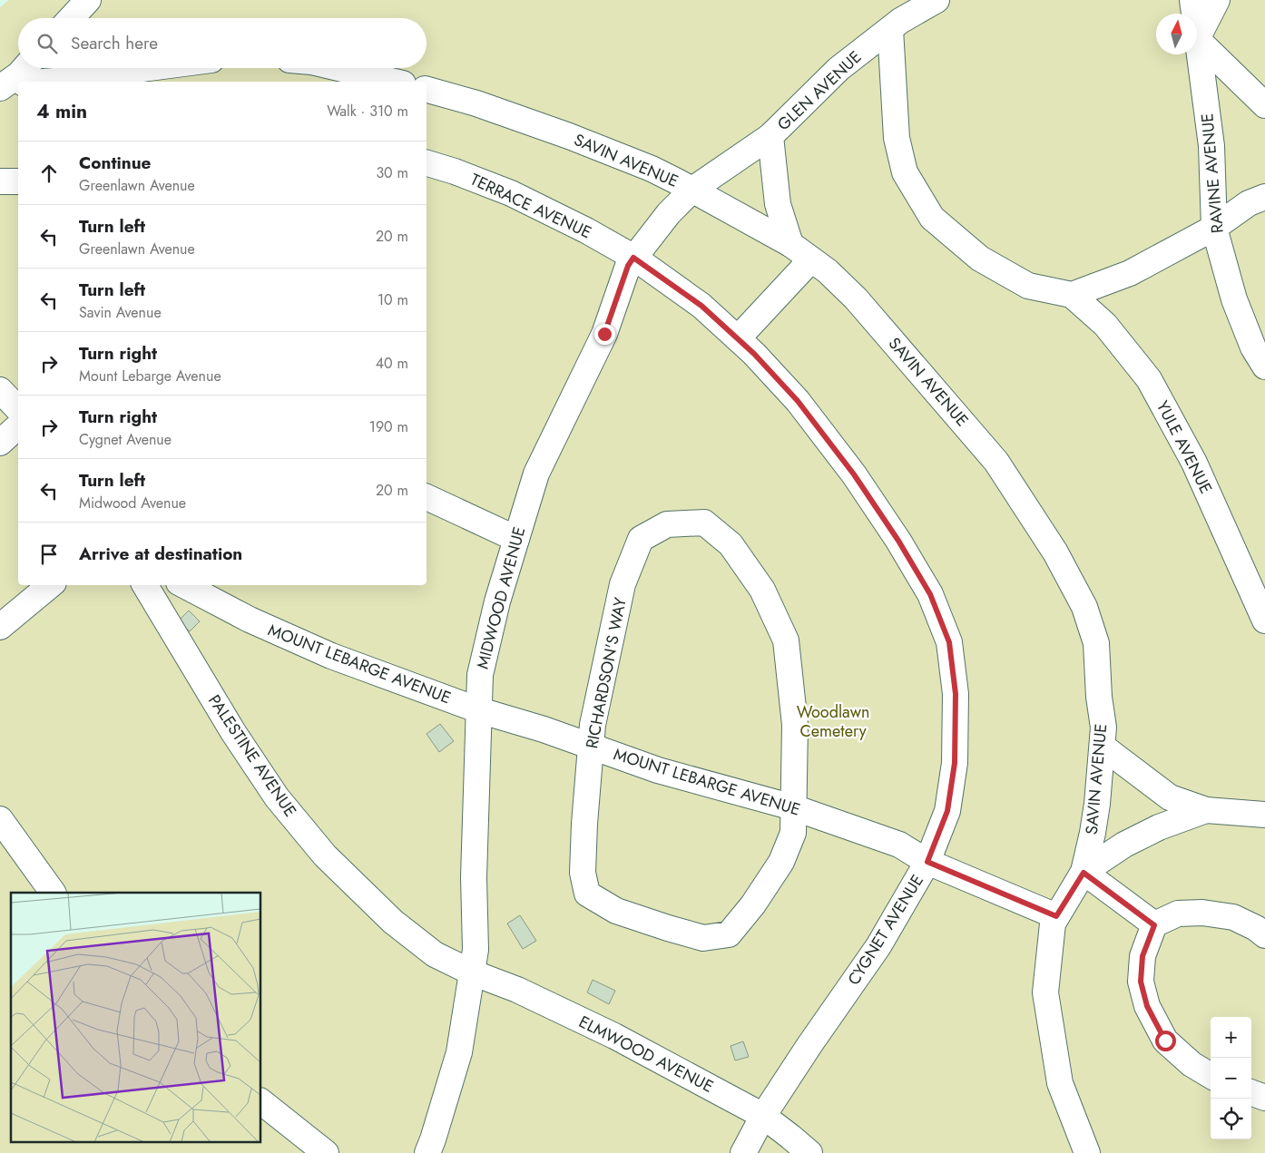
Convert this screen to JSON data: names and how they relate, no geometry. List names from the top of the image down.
{
  "streets": {
    "lane": [
      "GLEN AVENUE",
      "SAVIN AVENUE",
      "RAVINE AVENUE",
      "TERRACE AVENUE",
      "YULE AVENUE",
      "MIDWOOD AVENUE",
      "MOUNT LEBARGE AVENUE",
      "RICHARDSON'S WAY",
      "PALESTINE AVENUE",
      "CYGNET AVENUE",
      "ELMWOOD AVENUE"
    ]
  },
  "crossings": [
    ["GLEN AVENUE", "SAVIN AVENUE"],
    ["GLEN AVENUE", "MIDWOOD AVENUE"],
    ["SAVIN AVENUE", "MIDWOOD AVENUE"],
    ["SAVIN AVENUE", "MOUNT LEBARGE AVENUE"],
    ["TERRACE AVENUE", "MIDWOOD AVENUE"],
    ["TERRACE AVENUE", "CYGNET AVENUE"],
    ["MIDWOOD AVENUE", "MOUNT LEBARGE AVENUE"],
    ["MIDWOOD AVENUE", "PALESTINE AVENUE"],
    ["MIDWOOD AVENUE", "CYGNET AVENUE"],
    ["MIDWOOD AVENUE", "ELMWOOD AVENUE"],
    ["MOUNT LEBARGE AVENUE", "RICHARDSON'S WAY"],
    ["MOUNT LEBARGE AVENUE", "CYGNET AVENUE"],
    ["PALESTINE AVENUE", "ELMWOOD AVENUE"],
    ["CYGNET AVENUE", "ELMWOOD AVENUE"]
  ],
  "parks": ["Woodlawn Cemetery"],
  "north": "top",
  "page": {
    "search": "Search here",
    "heading": ["4 min", "Walk · 310 m"],
    "list": [
      ["Continue", "Greenlawn Avenue", "30 m"],
      ["Turn left", "Greenlawn Avenue", "20 m"],
      ["Turn left", "Savin Avenue", "10 m"],
      ["Turn right", "Mount Lebarge Avenue", "40 m"],
      ["Turn right", "Cygnet Avenue", "190 m"],
      ["Turn left", "Midwood Avenue", "20 m"],
      "Arrive at destination"
    ],
    "map_buttons": ["+", "−"]
  }
}
